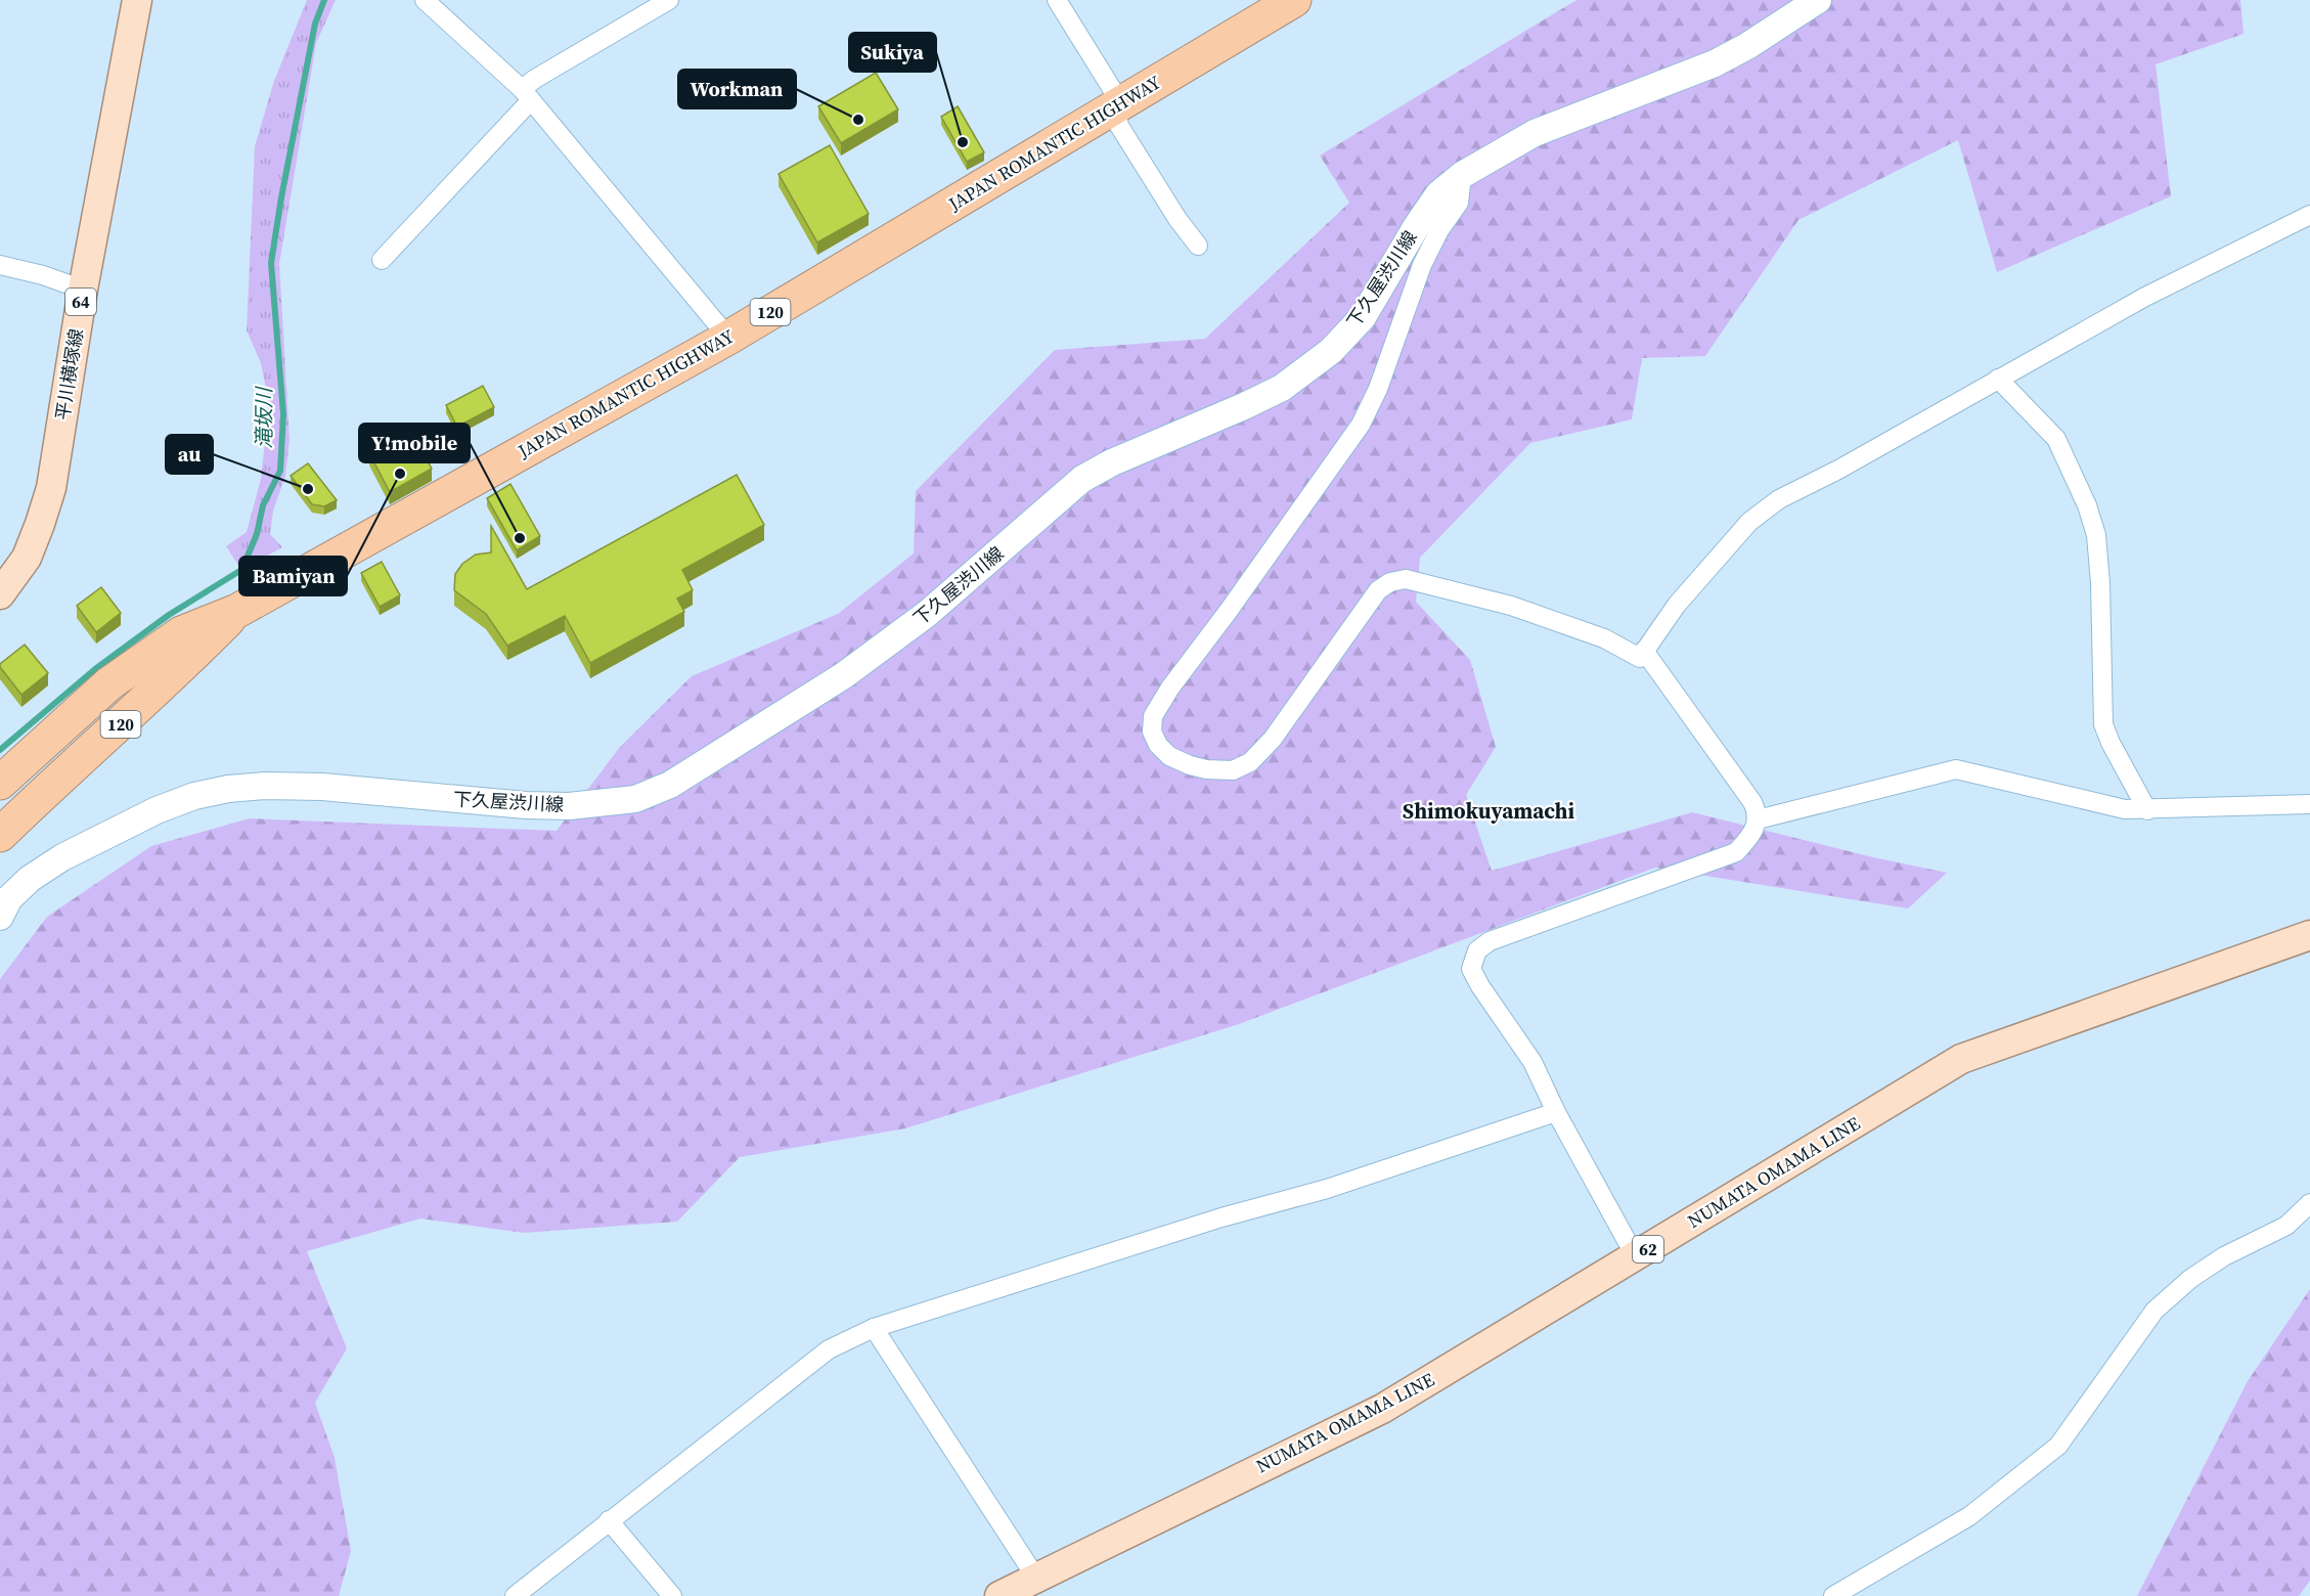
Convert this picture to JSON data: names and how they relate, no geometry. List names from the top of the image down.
{
  "streets": {
    "highway": ["JAPAN ROMANTIC HIGHWAY", "120"],
    "main road": [
      "下久屋渋川線",
      "64",
      "平川横塚線",
      "NUMATA OMAMA LINE",
      "62"
    ]
  },
  "districts": ["Shimokuyamachi"],
  "water": ["滝坂川"],
  "places": [
    "Workman",
    "Sukiya",
    "Bamiyan",
    "au",
    "Y!mobile"
  ]
}
